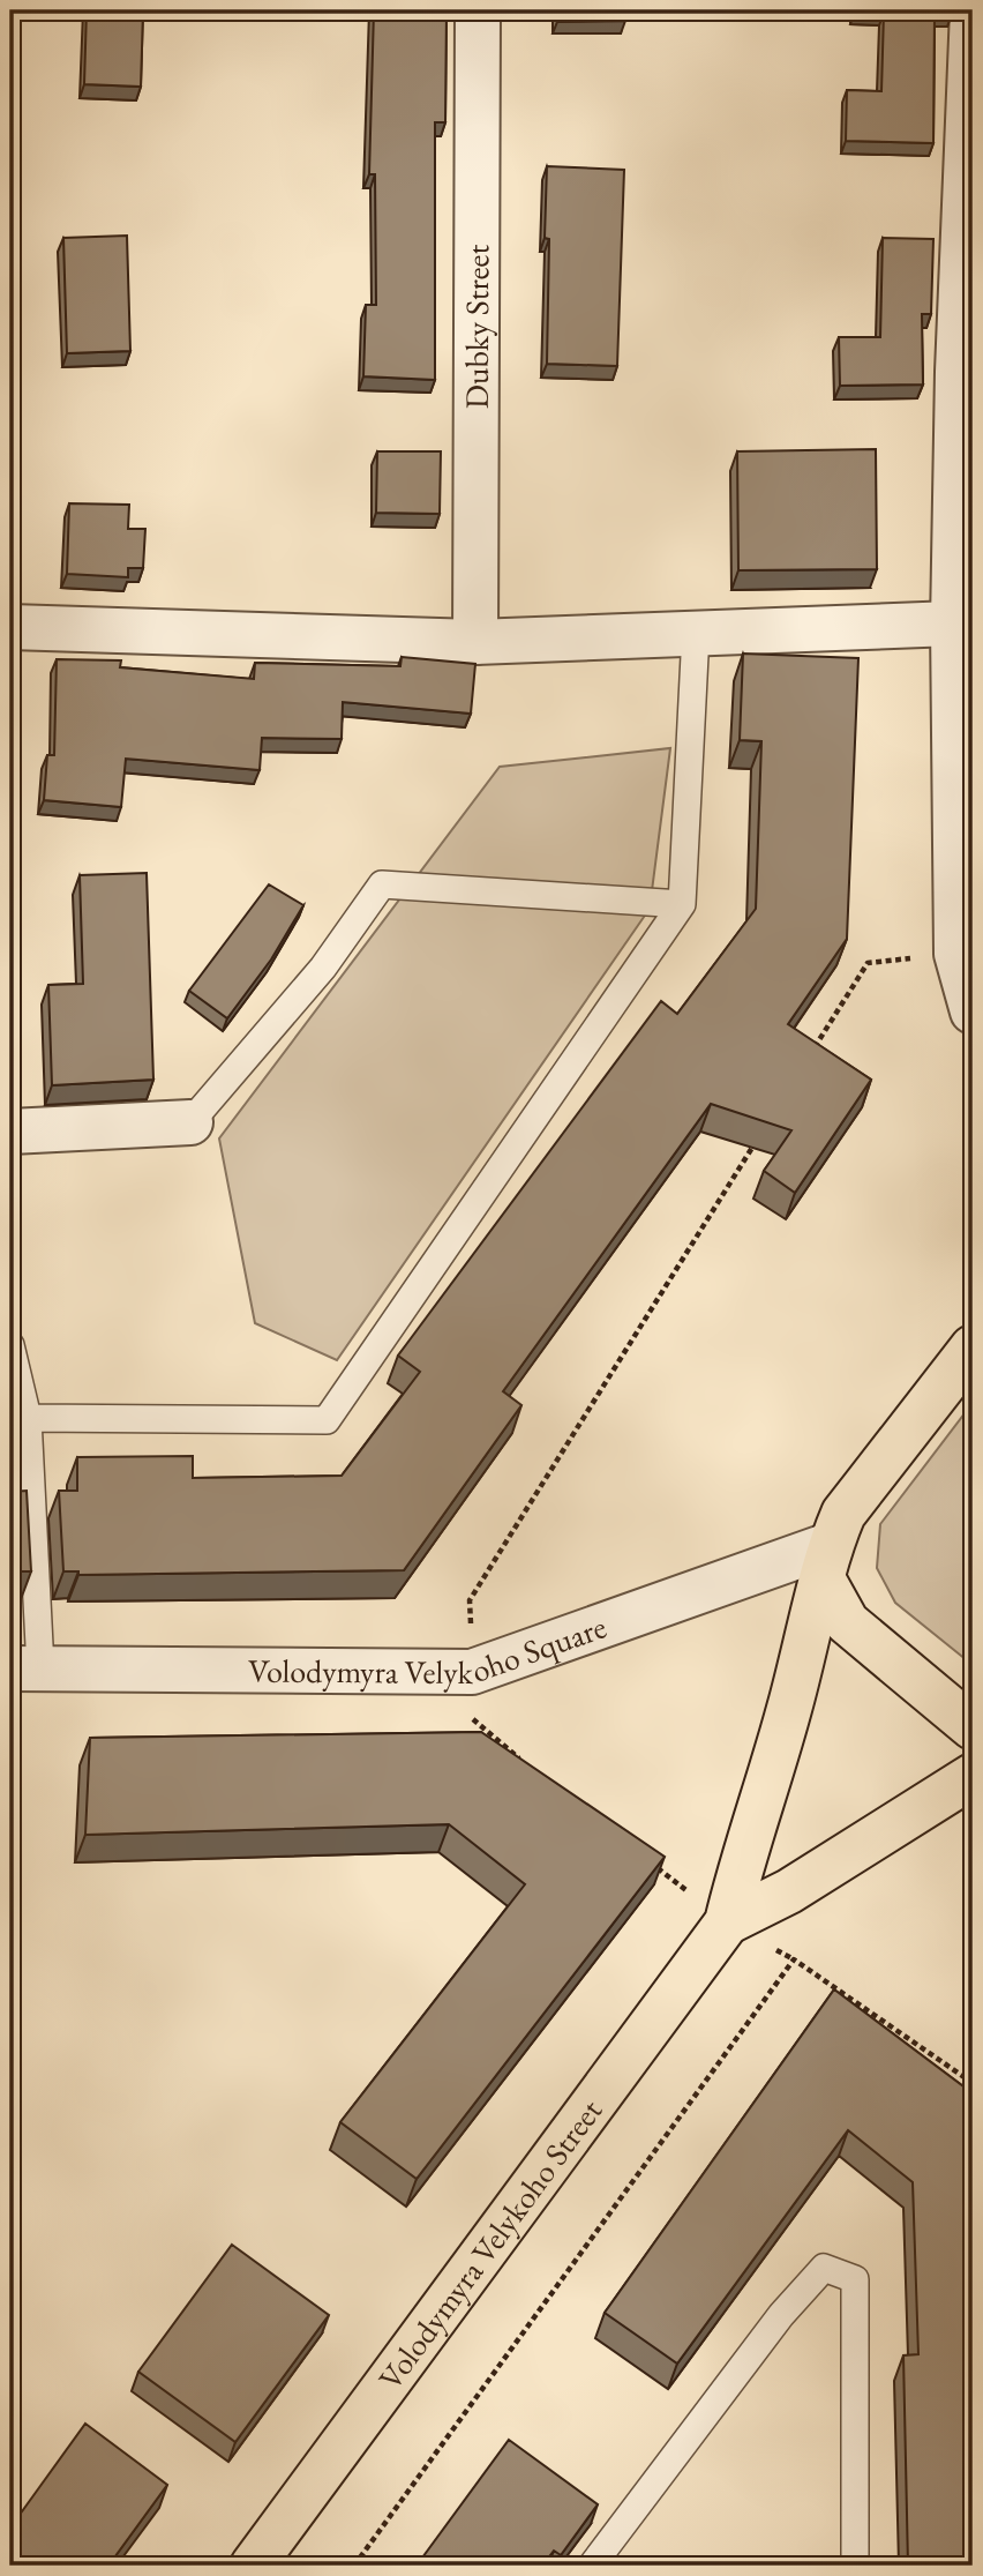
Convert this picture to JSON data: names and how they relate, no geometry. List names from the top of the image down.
{
  "streets": {
    "main road": ["Volodymyra Velykoho Street"],
    "street": ["Dubky Street", "Volodymyra Velykoho Square"]
  }
}
